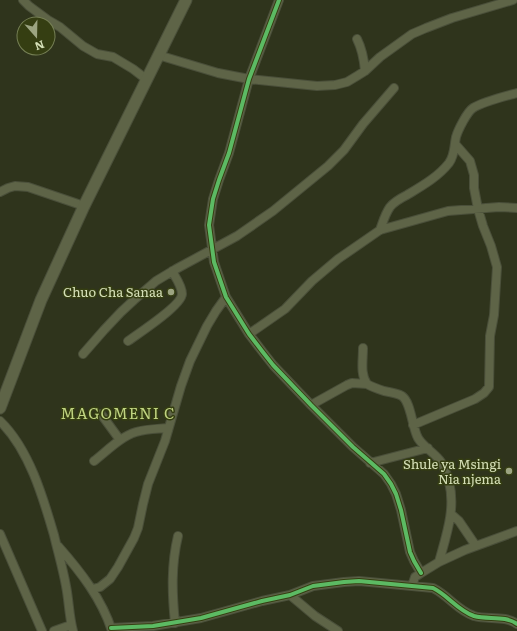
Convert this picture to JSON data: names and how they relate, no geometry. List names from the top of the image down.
{
  "districts": ["MAGOMENI C"],
  "places": ["Chuo Cha Sanaa", "Shule ya Msingi Nia njema"],
  "north": "bottom"
}
